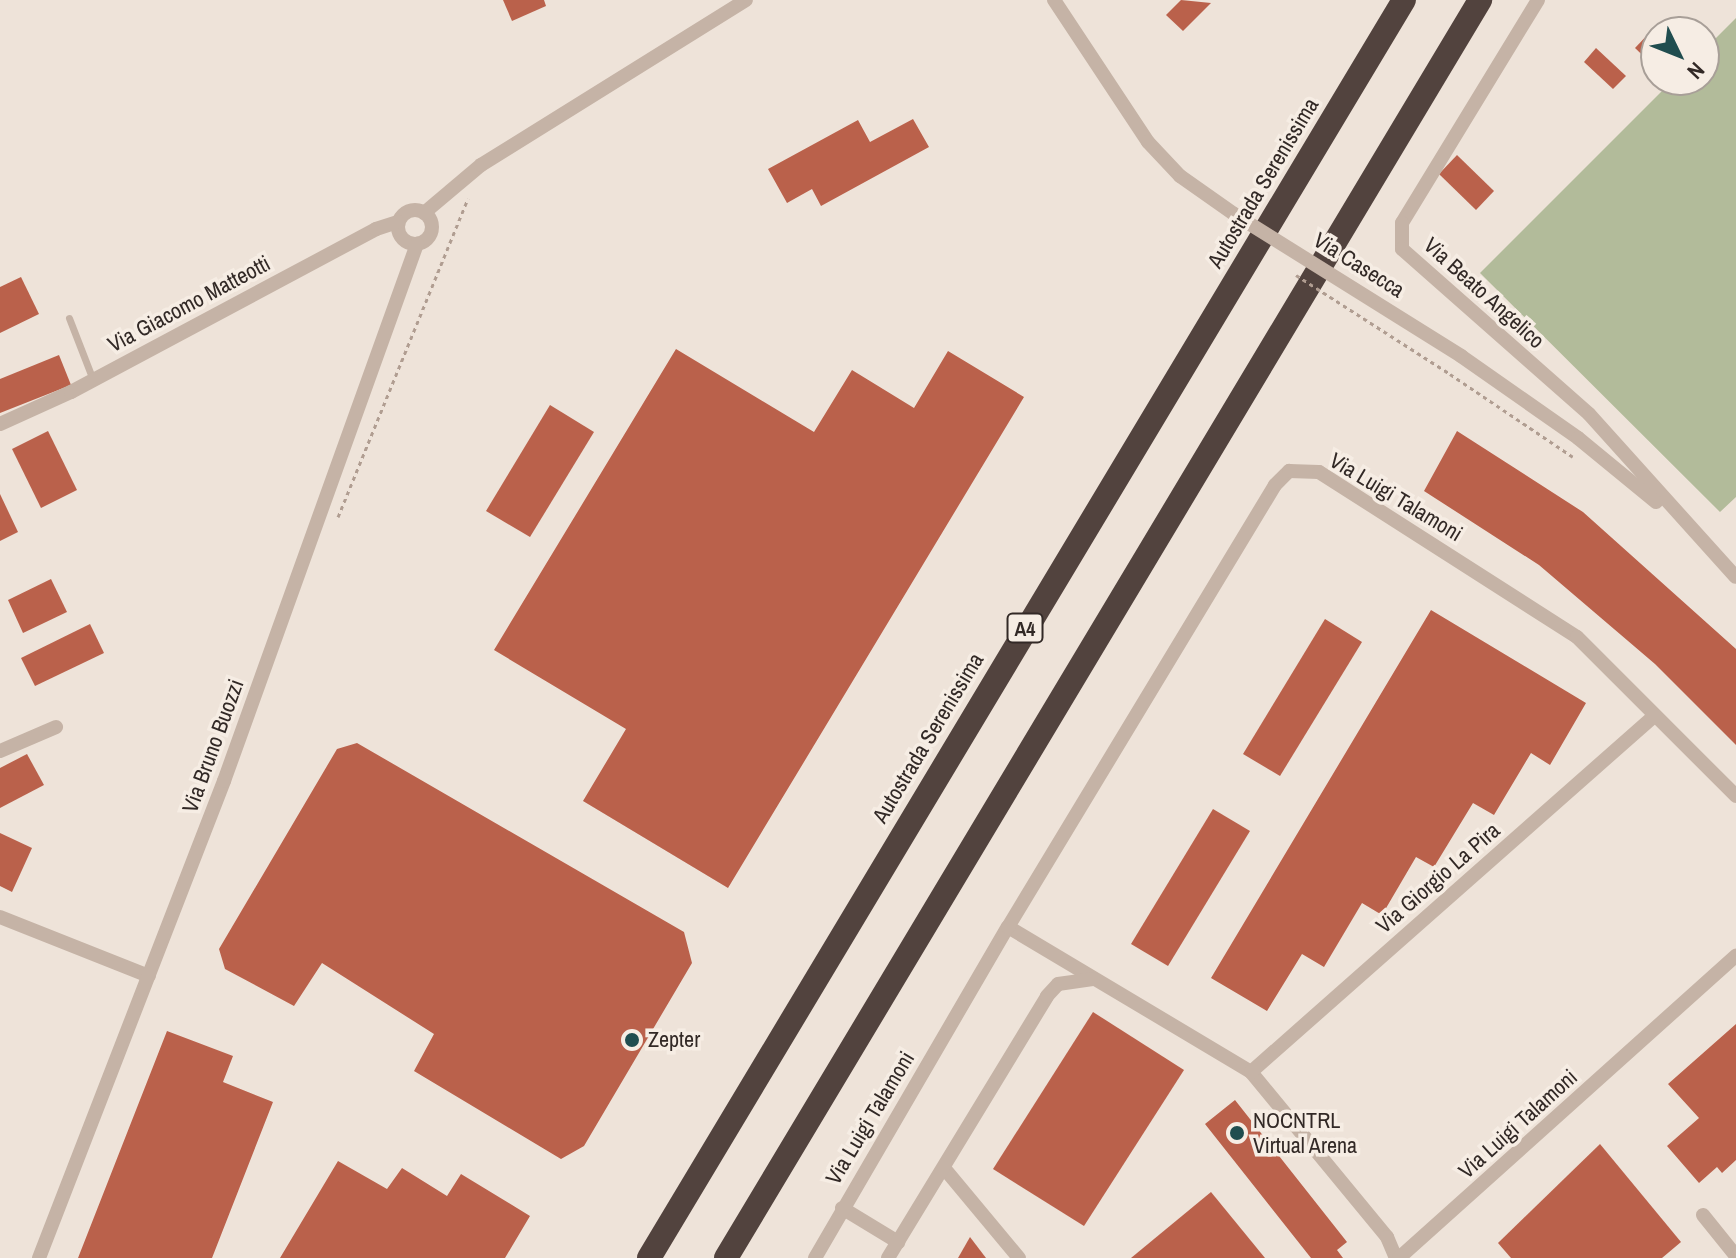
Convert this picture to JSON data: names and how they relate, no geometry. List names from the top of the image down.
{
  "streets": {
    "highway": ["Autostrada Serenissima", "A4"],
    "street": [
      "Via Casecca",
      "Via Beato Angelico",
      "Via Giacomo Matteotti",
      "Via Luigi Talamoni",
      "Via Bruno Buozzi",
      "Via Giorgio La Pira"
    ]
  },
  "crossings": [
    ["Via Casecca", "Via Beato Angelico"],
    ["Via Giacomo Matteotti", "Via Bruno Buozzi"],
    ["Via Luigi Talamoni", "Via Giorgio La Pira"]
  ],
  "places": ["Zepter", "NOCNTRL Virtual Arena"],
  "north": "bottom right"
}
